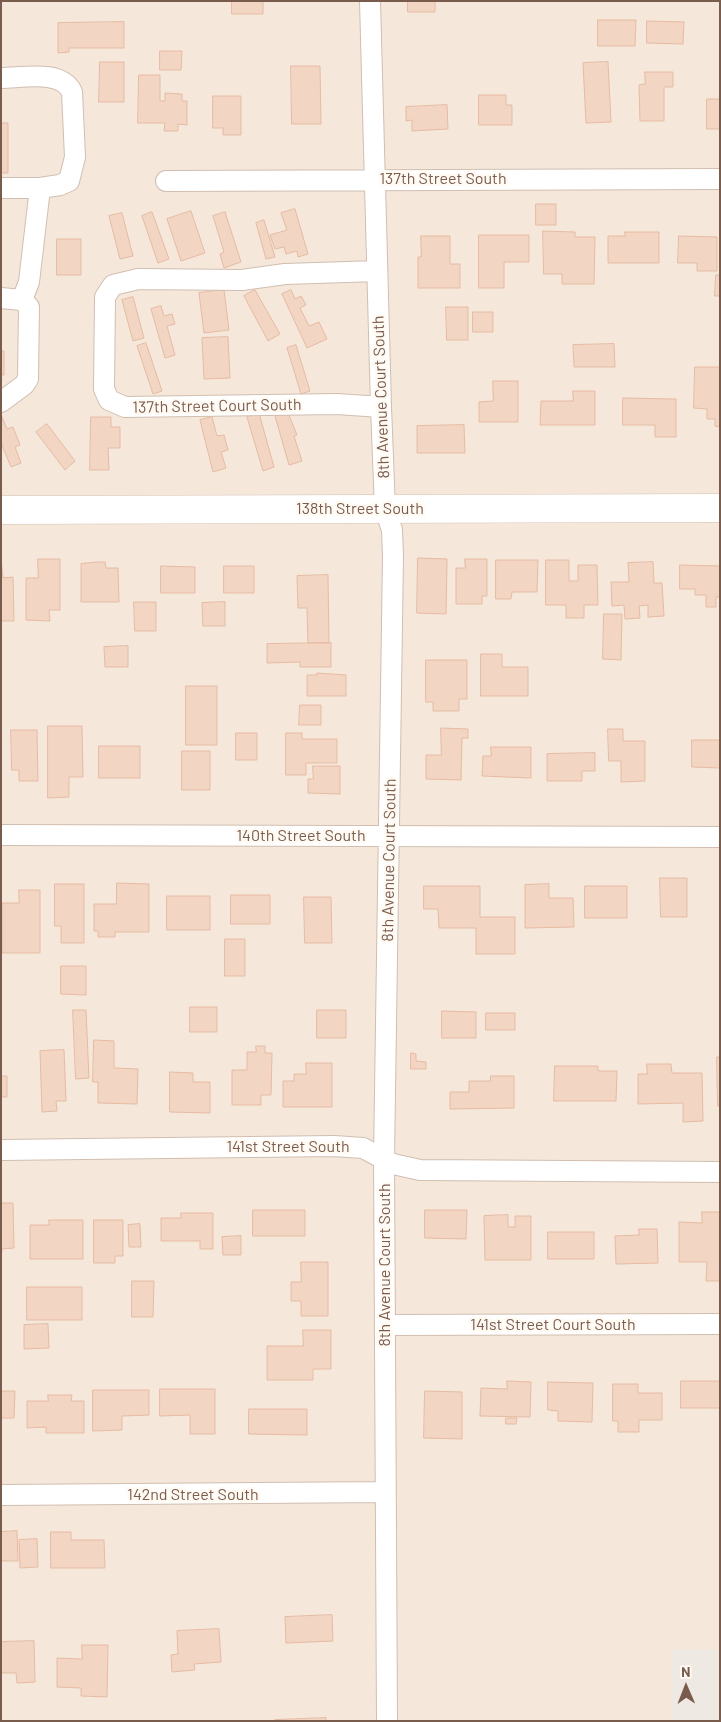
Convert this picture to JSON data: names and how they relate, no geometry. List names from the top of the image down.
{
  "streets": {
    "street": [
      "137th Street South",
      "8th Avenue Court South",
      "137th Street Court South",
      "138th Street South",
      "140th Street South",
      "141st Street South",
      "141st Street Court South",
      "142nd Street South"
    ]
  },
  "crossings": [
    ["137th Street South", "8th Avenue Court South"],
    ["8th Avenue Court South", "137th Street Court South"],
    ["8th Avenue Court South", "138th Street South"],
    ["8th Avenue Court South", "140th Street South"],
    ["8th Avenue Court South", "141st Street South"],
    ["8th Avenue Court South", "141st Street Court South"],
    ["8th Avenue Court South", "142nd Street South"]
  ],
  "north": "top"
}
